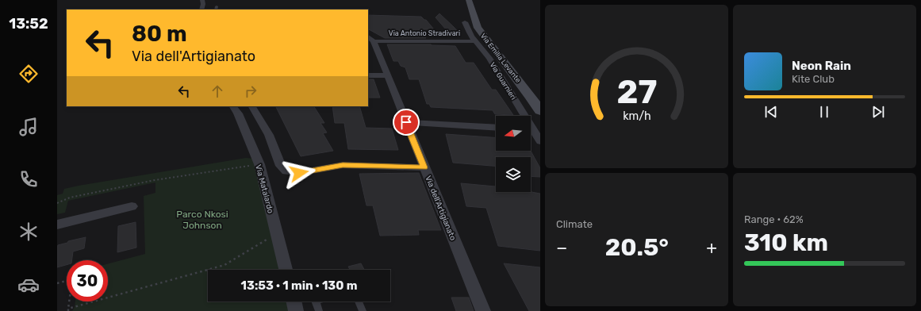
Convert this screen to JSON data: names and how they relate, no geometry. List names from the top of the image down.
{
  "streets": {
    "main road": ["Via Emilia Levante"],
    "street": [
      "Via Antonio Stradivari",
      "Via Guarnieri",
      "Via Matalardo",
      "Via dell'Artigianato"
    ]
  },
  "crossings": [
    ["Via Antonio Stradivari", "Via Guarnieri"],
    ["Via Antonio Stradivari", "Via dell'Artigianato"]
  ],
  "parks": ["Parco Nkosi Johnson"],
  "north": "left",
  "page": {
    "tabs": "13:52",
    "turn": ["80 m", "Via dell'Artigianato"],
    "song": ["Neon Rain", "Kite Club"],
    "tile": [
      "Climate",
      ["Range · 62%", "310 km"]
    ],
    "heat": ["−", "20.5°", "+"],
    "limit": "30",
    "trip": "13:53 · 1 min · 130 m",
    "gauge": ["27", "km/h"]
  }
}
